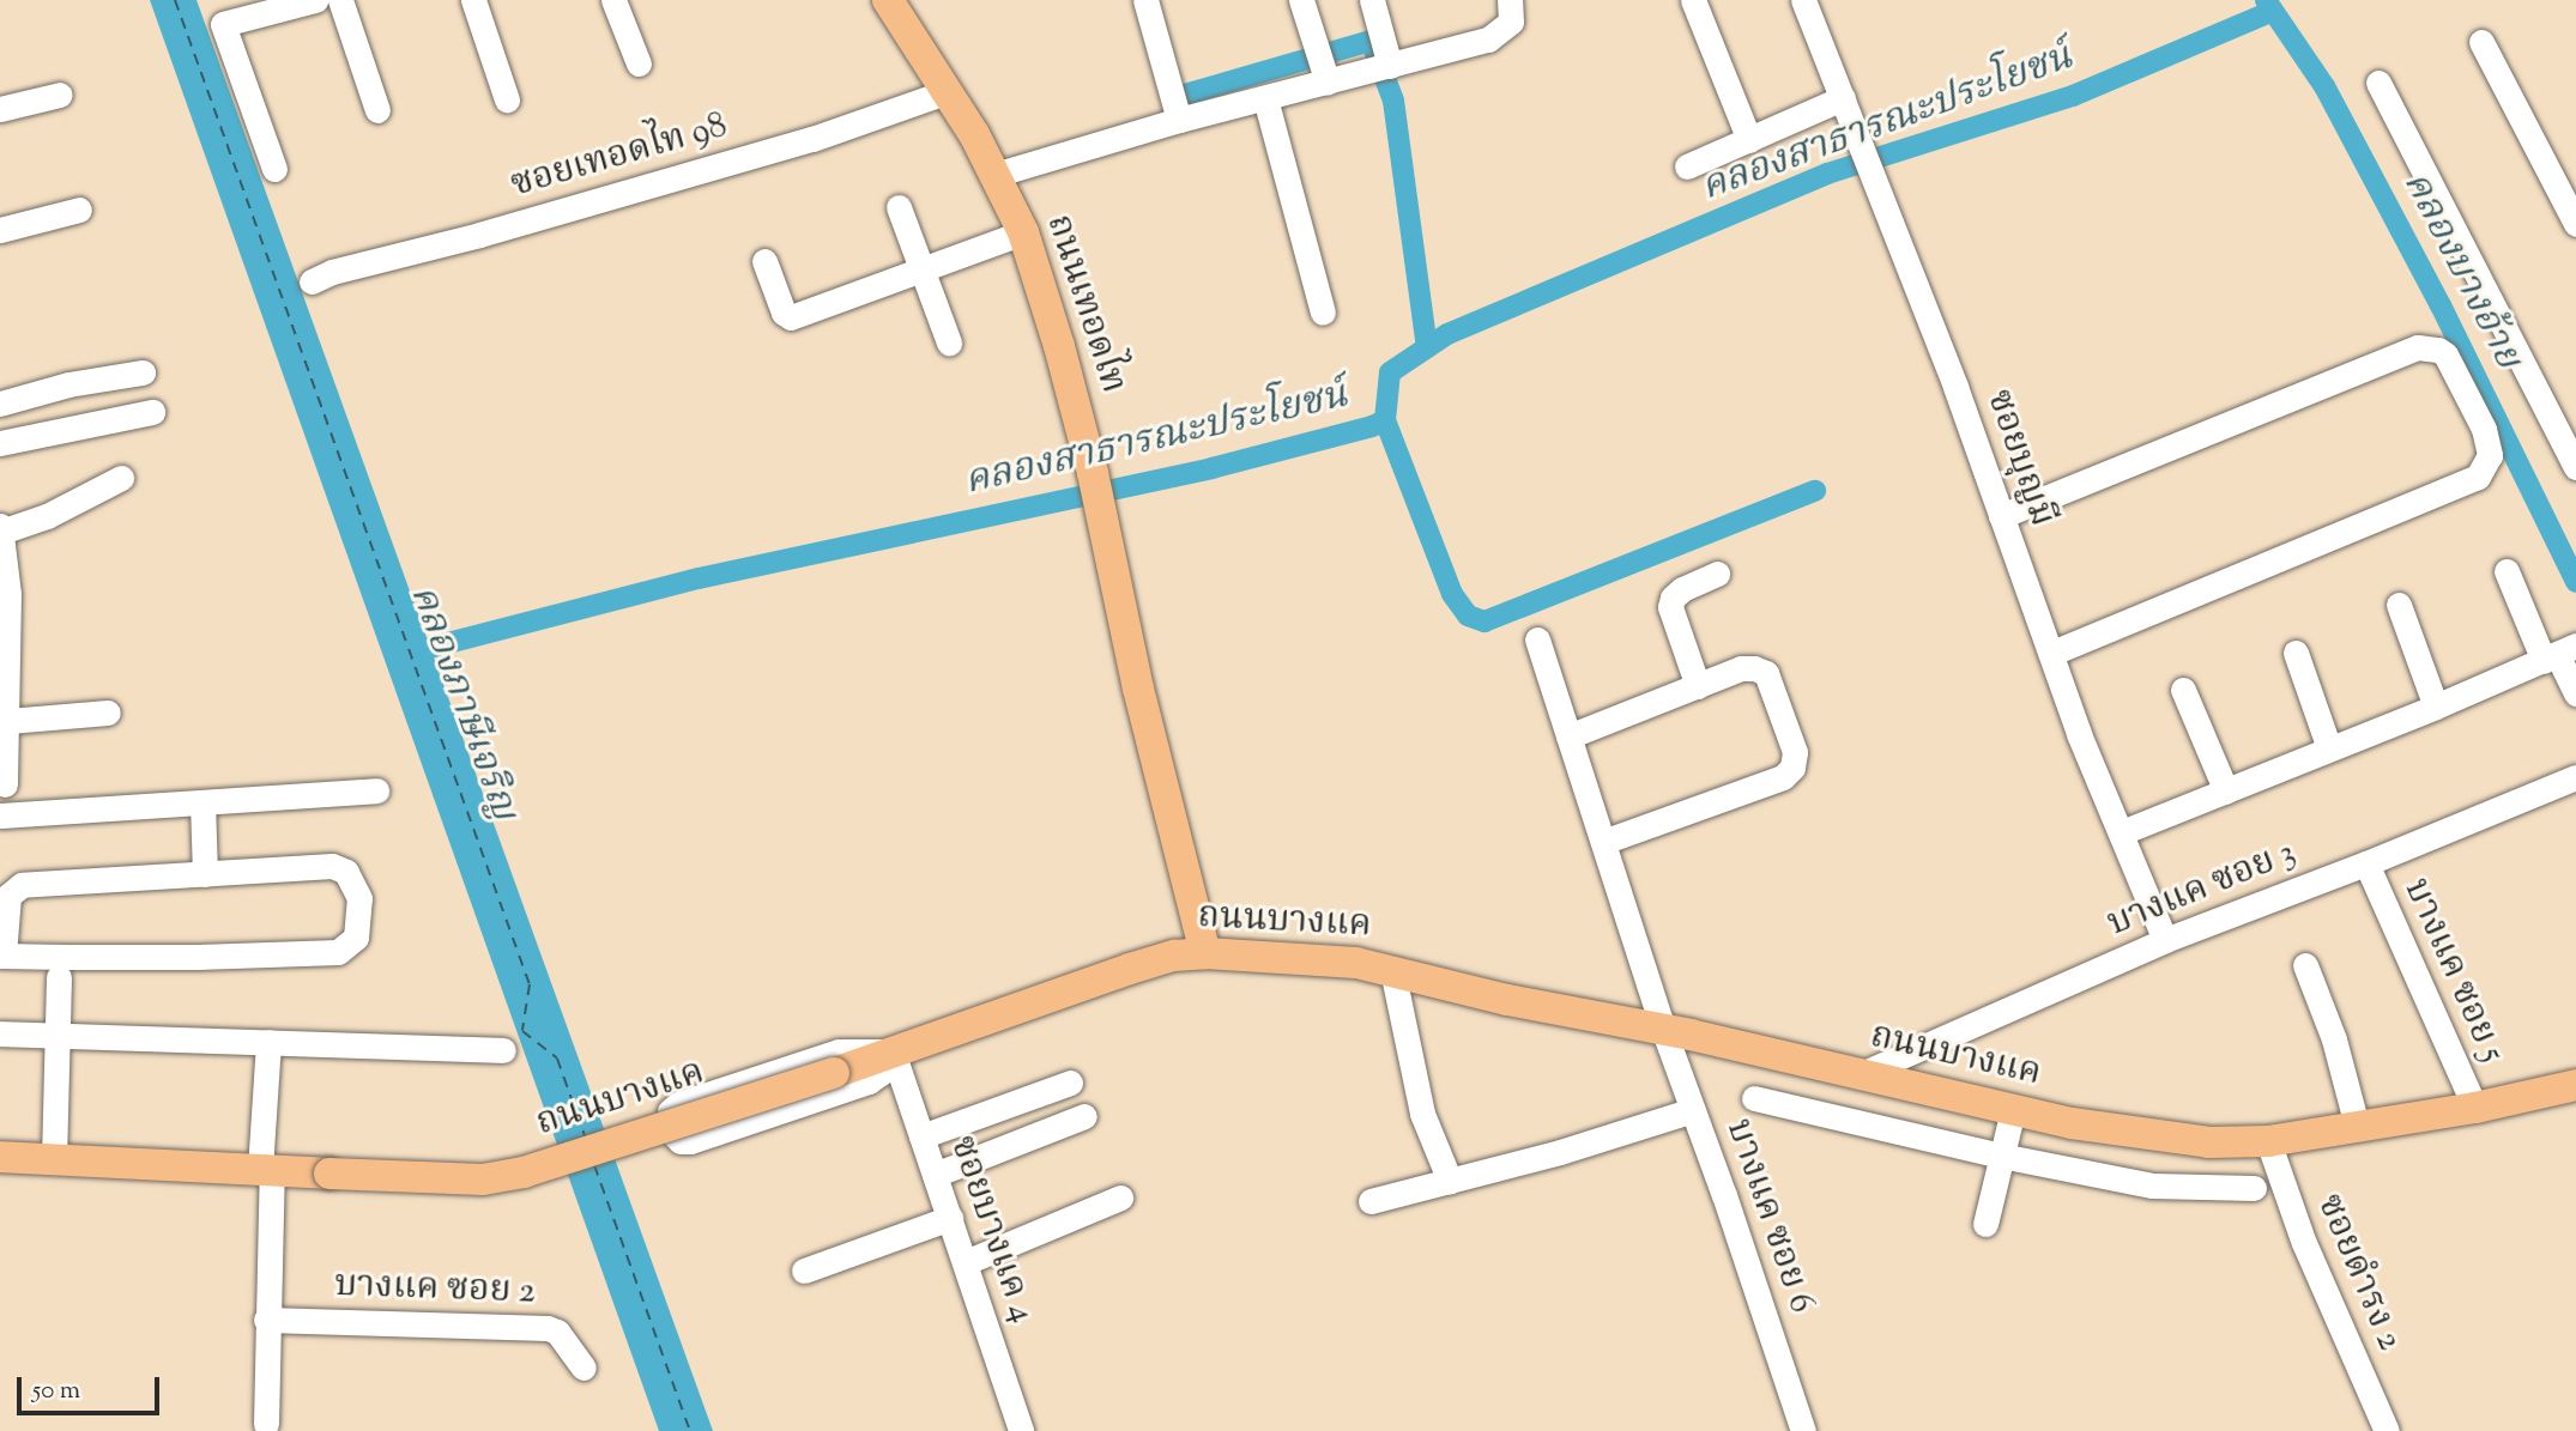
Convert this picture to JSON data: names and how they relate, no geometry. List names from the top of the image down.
{
  "streets": {
    "main road": ["ถนนเทอดไท", "ถนนบางแค"],
    "street": [
      "ซอยเทอดไท 98",
      "ซอยบุญมี",
      "บางแค ซอย 3",
      "บางแค ซอย 5",
      "บางแค ซอย 6",
      "ซอยบางแค 4",
      "ซอยดำรง 2",
      "บางแค ซอย 2"
    ]
  },
  "crossings": [
    ["ซอยเทอดไท 98", "ถนนเทอดไท"],
    ["ถนนเทอดไท", "ถนนบางแค"],
    ["ซอยบุญมี", "บางแค ซอย 3"],
    ["บางแค ซอย 3", "ถนนบางแค"],
    ["บางแค ซอย 3", "บางแค ซอย 5"],
    ["ถนนบางแค", "บางแค ซอย 5"],
    ["ถนนบางแค", "บางแค ซอย 6"],
    ["ถนนบางแค", "ซอยบางแค 4"],
    ["ถนนบางแค", "ซอยดำรง 2"]
  ],
  "water": ["คลองสาธารณะประโยชน์", "คลองบางอ้าย", "คลองภาษีเจริญ"],
  "scale_bar": "50 m"
}
